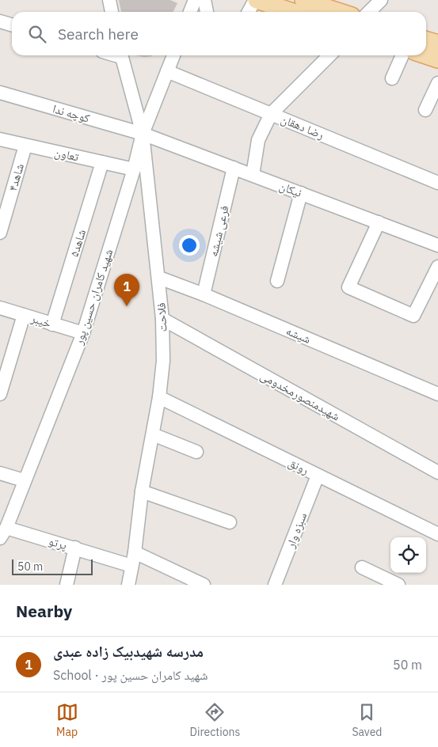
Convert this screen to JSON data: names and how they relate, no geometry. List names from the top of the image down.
{
  "streets": {
    "street": [
      "کوچه ندا",
      "رضا دهقان",
      "تعاون",
      "شاهد۴",
      "نیکان",
      "فرعی شیشه",
      "شاهد۵",
      "شهید کامران حسین پور",
      "فلاحت",
      "خیبر",
      "شیشه",
      "شهیدمنصورمخدومی",
      "رونق",
      "سبزه وار",
      "پرتو"
    ]
  },
  "crossings": [
    ["کوچه ندا", "نیکان"],
    ["کوچه ندا", "شهید کامران حسین پور"],
    ["کوچه ندا", "فلاحت"],
    ["رضا دهقان", "شهید کامران حسین پور"],
    ["تعاون", "شاهد۴"],
    ["تعاون", "شاهد۵"],
    ["تعاون", "شهید کامران حسین پور"],
    ["نیکان", "فرعی شیشه"],
    ["نیکان", "شهید کامران حسین پور"],
    ["نیکان", "فلاحت"],
    ["فرعی شیشه", "شیشه"],
    ["شاهد۵", "خیبر"],
    ["شهید کامران حسین پور", "فلاحت"],
    ["شهید کامران حسین پور", "خیبر"],
    ["شهید کامران حسین پور", "پرتو"],
    ["فلاحت", "شیشه"],
    ["فلاحت", "شهیدمنصورمخدومی"],
    ["فلاحت", "رونق"],
    ["فلاحت", "پرتو"],
    ["رونق", "سبزه وار"]
  ],
  "scale_bar": "50 m",
  "page": {
    "search": "Search here",
    "pins": "1",
    "scale": "50 m",
    "heading": "Nearby",
    "list": [
      {
        "mark": "1",
        "name": "مدرسه شهیدبیک زاده عبدی",
        "note": "School · شهید کامران حسین پور",
        "value": "50 m"
      }
    ],
    "nav": ["Map", "Directions", "Saved"]
  }
}
